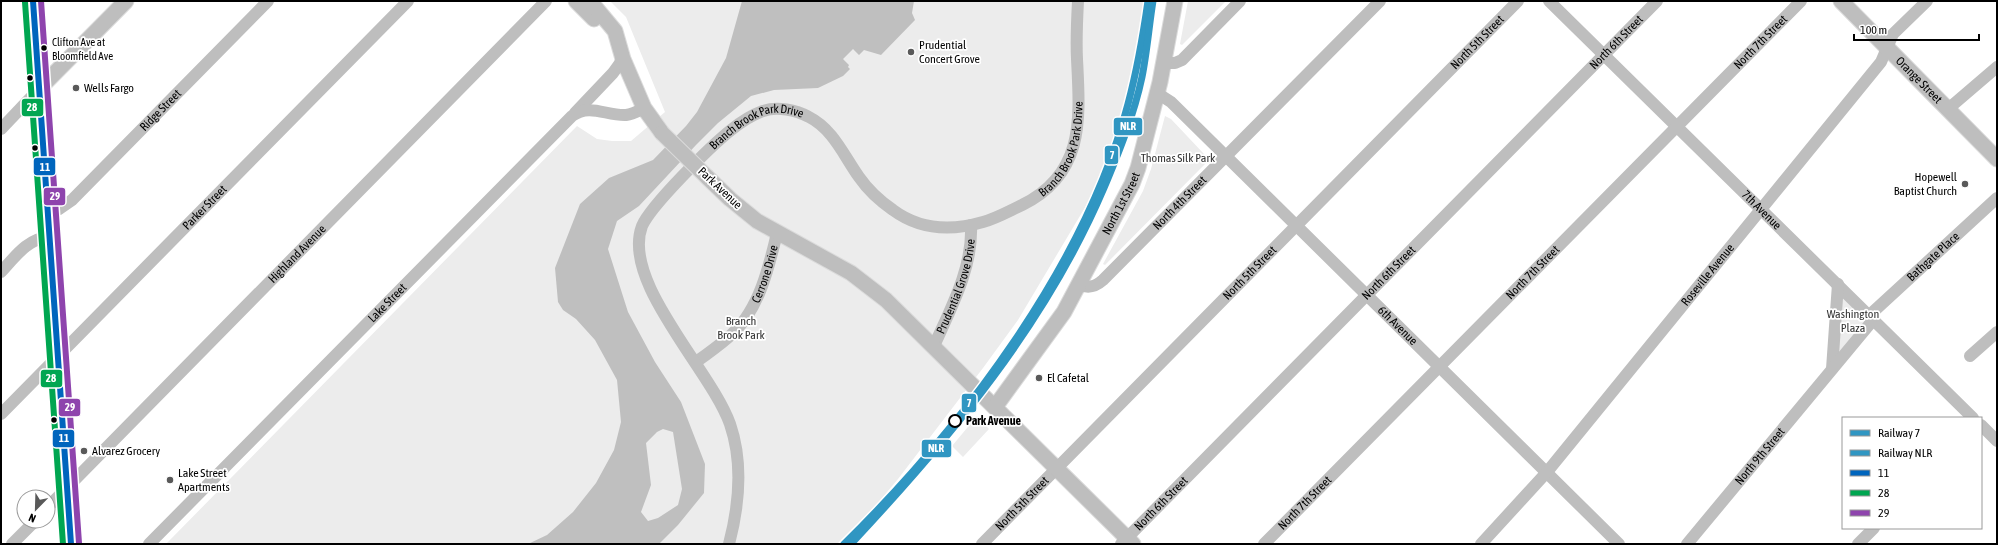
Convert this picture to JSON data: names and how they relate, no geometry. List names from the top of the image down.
{
  "streets": {
    "main road": ["Orange Street", "Park Avenue", "North 1st Street"],
    "street": [
      "North 5th Street",
      "North 6th Street",
      "North 7th Street",
      "Ridge Street",
      "Branch Brook Park Drive",
      "North 4th Street",
      "Parker Street",
      "7th Avenue",
      "Highland Avenue",
      "Bathgate Place",
      "Cerrone Drive",
      "Roseville Avenue",
      "Prudential Grove Drive",
      "Lake Street",
      "6th Avenue",
      "North 9th Street"
    ]
  },
  "crossings": [
    ["North 5th Street", "Park Avenue"],
    ["North 5th Street", "6th Avenue"],
    ["North 6th Street", "Park Avenue"],
    ["North 6th Street", "7th Avenue"],
    ["North 6th Street", "6th Avenue"],
    ["North 7th Street", "7th Avenue"],
    ["North 7th Street", "6th Avenue"],
    ["Orange Street", "Roseville Avenue"],
    ["Branch Brook Park Drive", "Cerrone Drive"],
    ["Branch Brook Park Drive", "Prudential Grove Drive"],
    ["Park Avenue", "Cerrone Drive"],
    ["Park Avenue", "Prudential Grove Drive"],
    ["Park Avenue", "Lake Street"],
    ["North 4th Street", "North 1st Street"],
    ["North 4th Street", "6th Avenue"],
    ["North 1st Street", "6th Avenue"],
    ["7th Avenue", "Bathgate Place"],
    ["7th Avenue", "Roseville Avenue"],
    ["7th Avenue", "North 9th Street"],
    ["Bathgate Place", "North 9th Street"],
    ["Roseville Avenue", "6th Avenue"]
  ],
  "parks": ["Thomas Silk Park", "Washington Plaza", "Branch Brook Park"],
  "places": [
    "Clifton Ave at Bloomfield Ave",
    "Prudential Concert Grove",
    "Wells Fargo",
    "Hopewell Baptist Church",
    "El Cafetal",
    "Park Avenue",
    "Alvarez Grocery",
    "Lake Street Apartments"
  ],
  "lines": [
    "rail line 7",
    "rail line NLR",
    "transit line 11",
    "transit line 29",
    "transit line 28"
  ],
  "legend": [
    "Railway 7",
    "Railway NLR",
    "11",
    "28",
    "29"
  ],
  "scale_bar": "100 m",
  "north": "bottom left"
}
